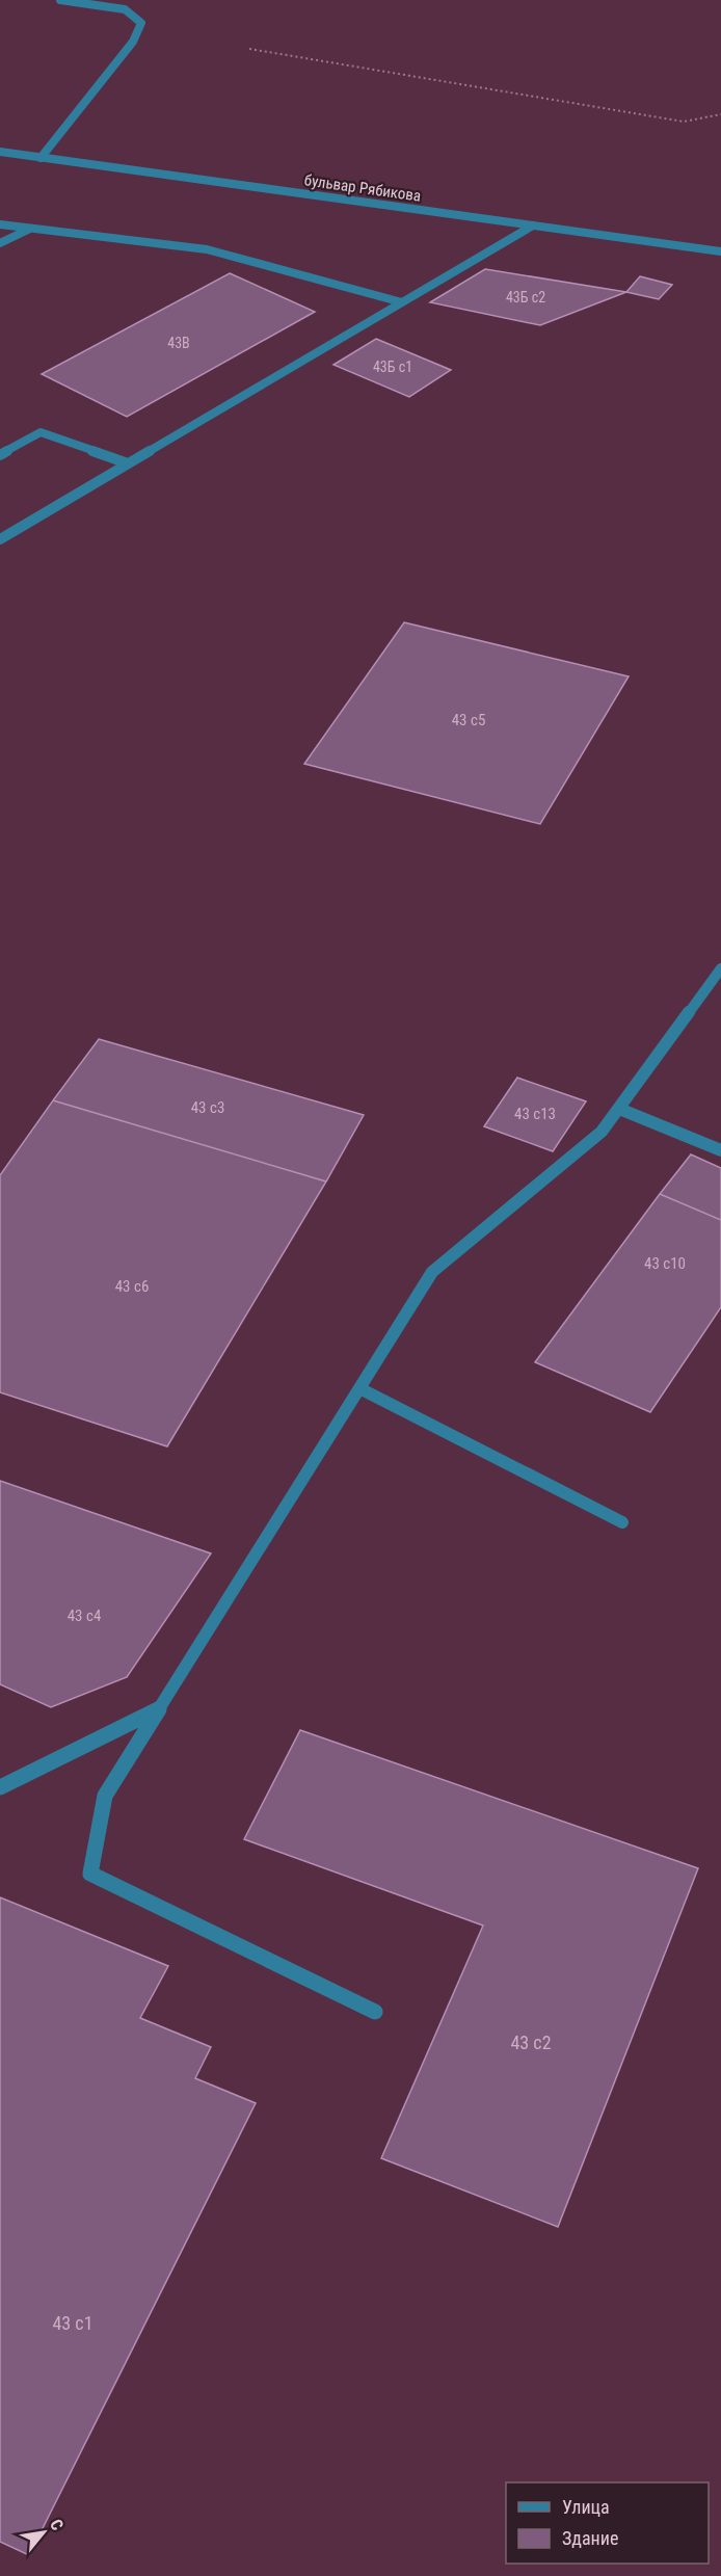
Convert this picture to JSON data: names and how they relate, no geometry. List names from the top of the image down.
{
  "streets": {
    "street": ["бульвар Рябикова"]
  },
  "house_numbers": [
    "43Б с2",
    "43В",
    "43Б с1",
    "43 с5",
    "43 с3",
    "43 с13",
    "43 с10",
    "43 с6",
    "43 с4",
    "43 с2",
    "43 с1"
  ],
  "legend": ["Улица", "Здание"],
  "north": "top right"
}
